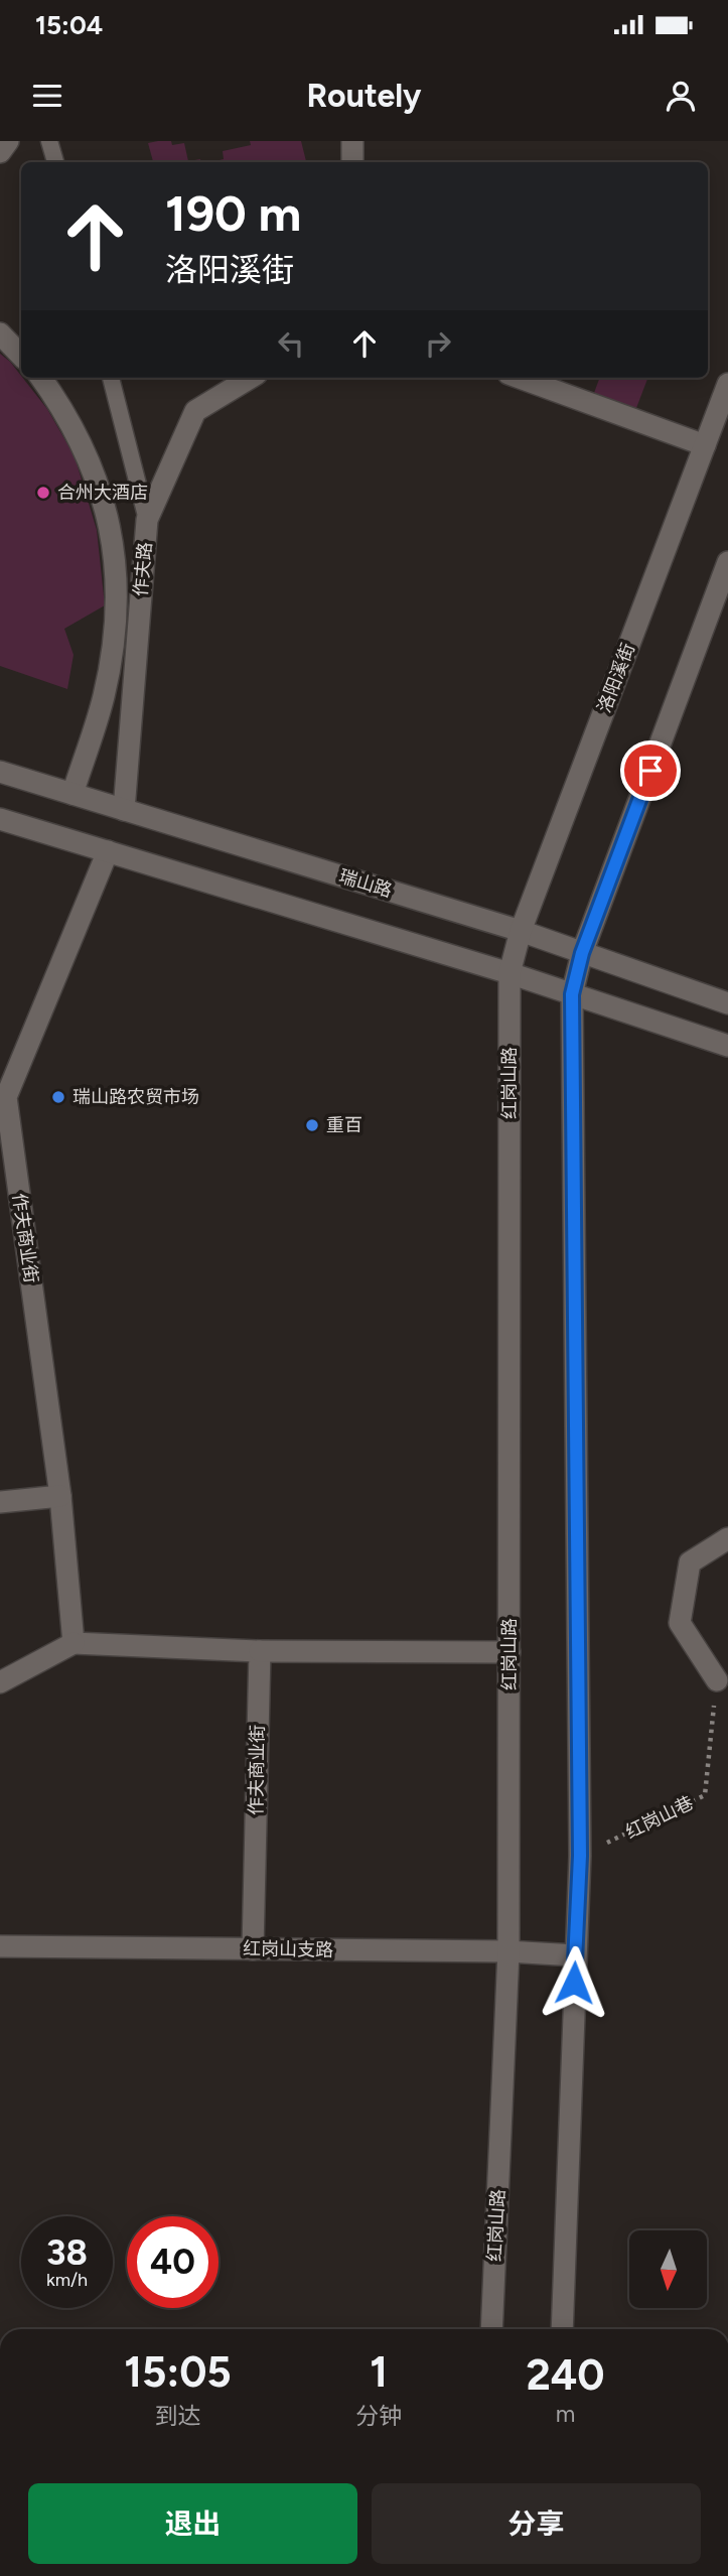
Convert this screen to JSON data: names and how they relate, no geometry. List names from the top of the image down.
{
  "streets": {
    "street": [
      "作夫路",
      "洛阳溪街",
      "瑞山路",
      "红岗山路",
      "作夫商业街",
      "红岗山支路"
    ],
    "path": ["红岗山巷"]
  },
  "crossings": [
    ["作夫路", "瑞山路"],
    ["洛阳溪街", "瑞山路"],
    ["洛阳溪街", "红岗山路"],
    ["红岗山路", "红岗山支路"],
    ["作夫商业街", "红岗山支路"]
  ],
  "places": ["合州大酒店", "瑞山路农贸市场", "重百"],
  "north": "bottom",
  "page": {
    "status": "15:04",
    "header": "Routely",
    "turn": ["190 m", "洛阳溪街"],
    "speed": "38 km/h",
    "limit": "40",
    "eta": [
      "15:05",
      "到达",
      "1",
      "分钟",
      "240",
      "m"
    ],
    "buttons": ["退出", "分享"]
  }
}
